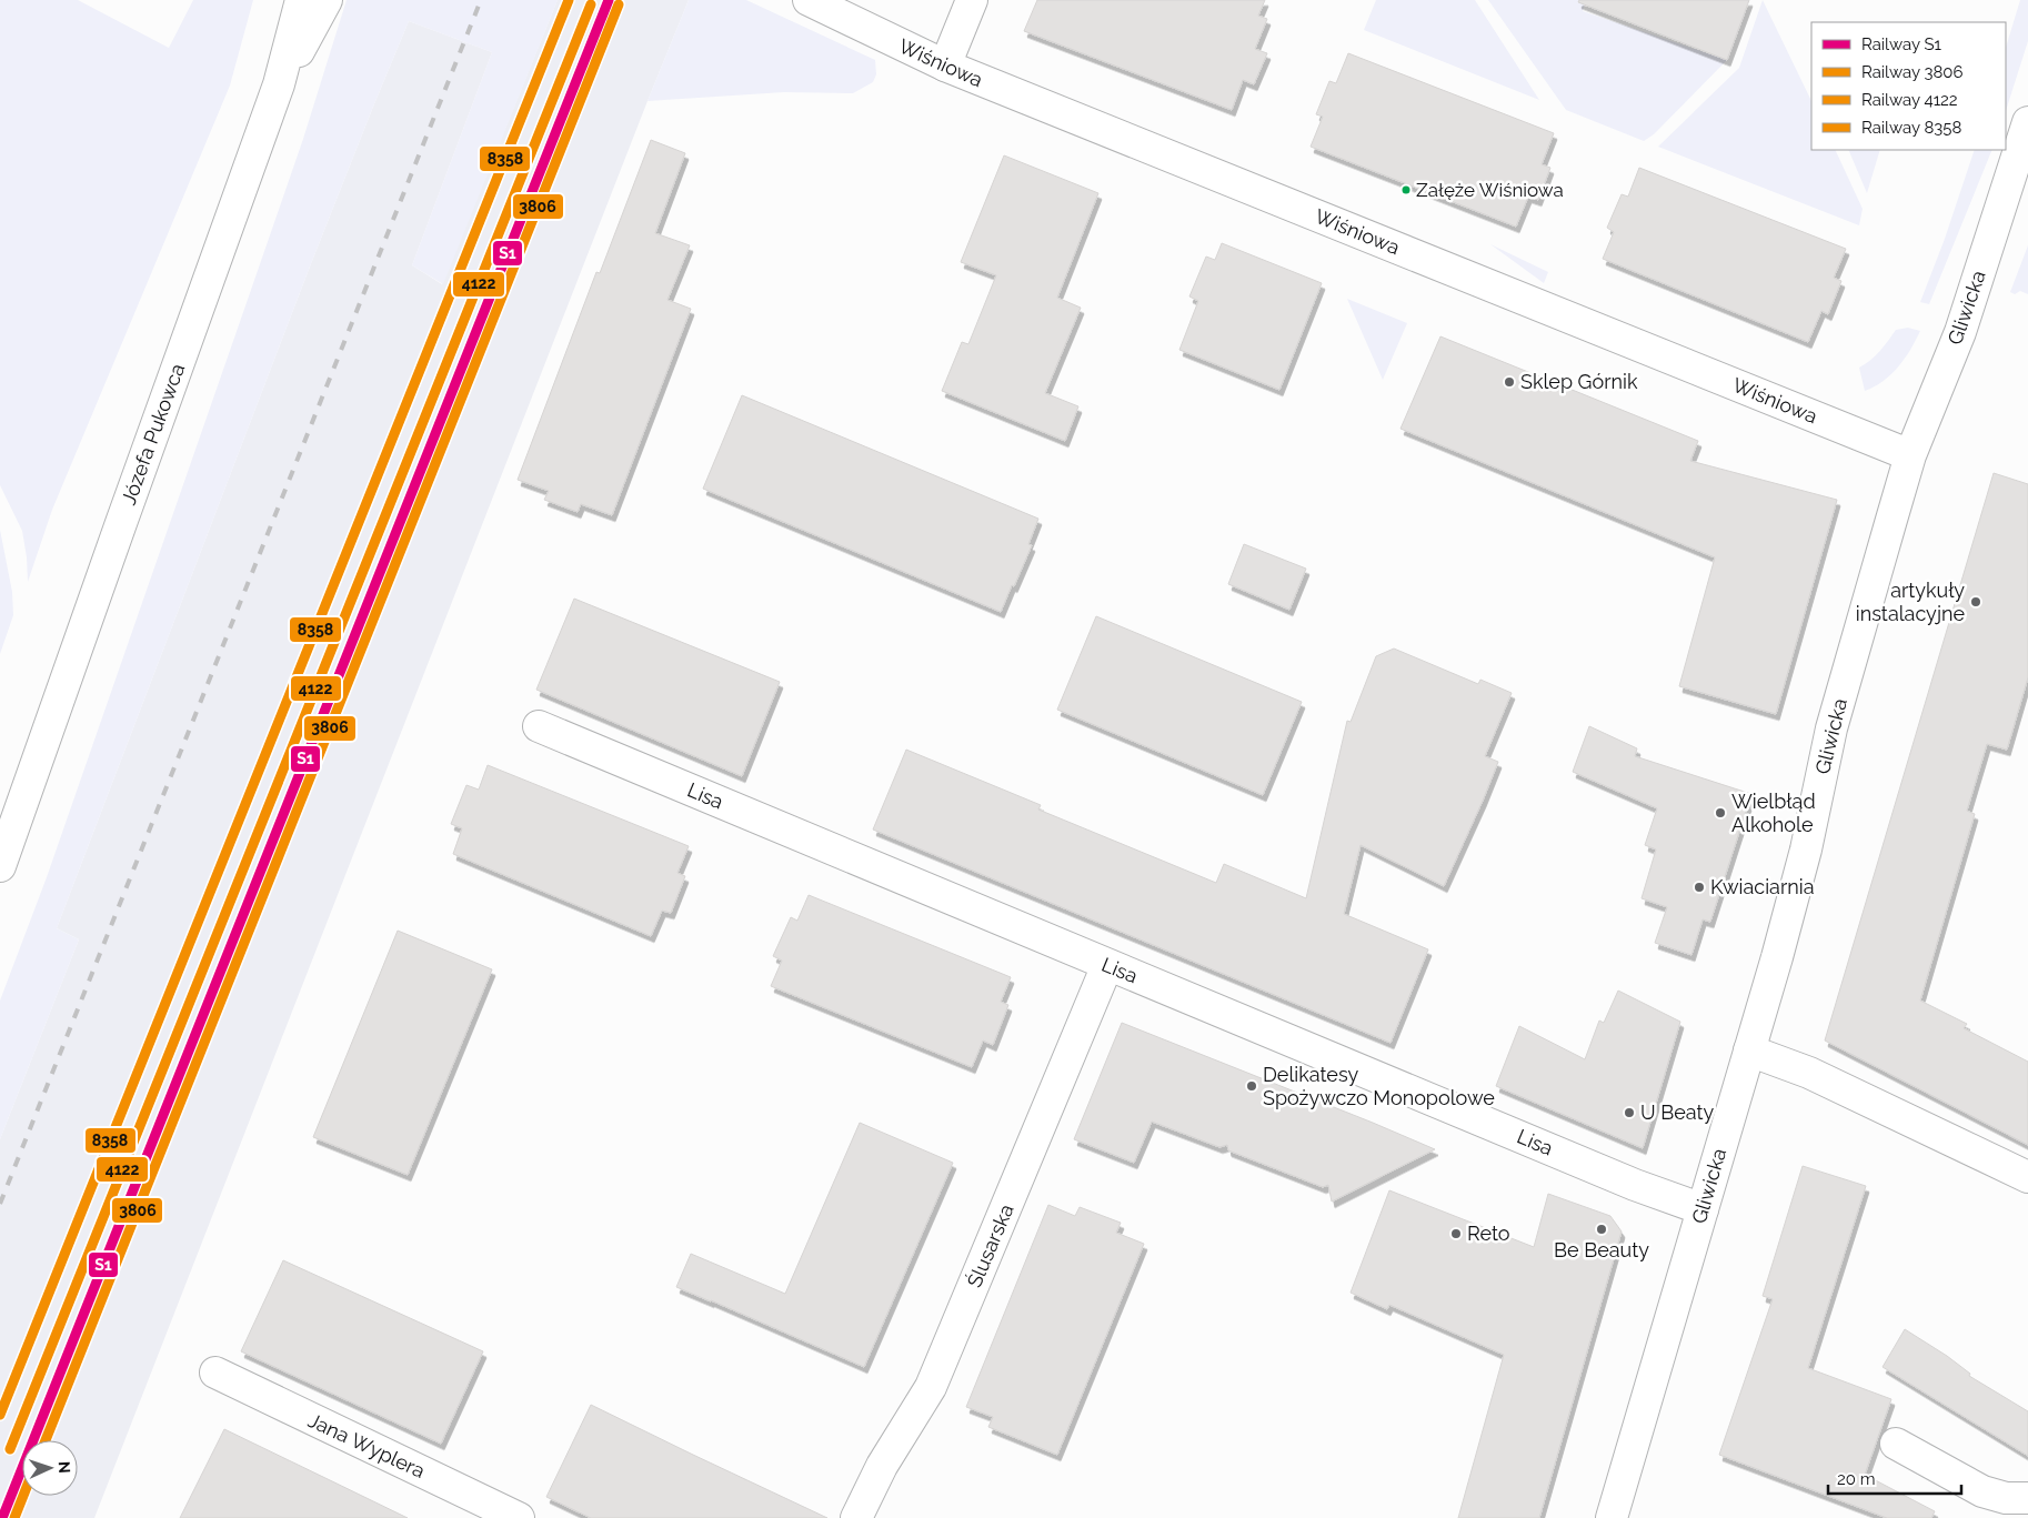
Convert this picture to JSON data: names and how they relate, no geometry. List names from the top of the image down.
{
  "streets": {
    "street": [
      "Wiśniowa",
      "Gliwicka",
      "Józefa Pukowca",
      "Lisa",
      "Ślusarska",
      "Jana Wyplera"
    ]
  },
  "crossings": [
    ["Wiśniowa", "Gliwicka"],
    ["Gliwicka", "Lisa"],
    ["Lisa", "Ślusarska"]
  ],
  "places": [
    "Załęże Wiśniowa",
    "Sklep Górnik",
    "artykuły instalacyjne",
    "Wielbłąd Alkohole",
    "Kwiaciarnia",
    "Delikatesy Spożywczo Monopolowe",
    "U Beaty",
    "Be Beauty",
    "Reto"
  ],
  "lines": [
    "rail line S1",
    "rail line 8358",
    "rail line 3806",
    "rail line 4122"
  ],
  "legend": [
    "Railway S1",
    "Railway 3806",
    "Railway 4122",
    "Railway 8358"
  ],
  "scale_bar": "20 m",
  "north": "right"
}
